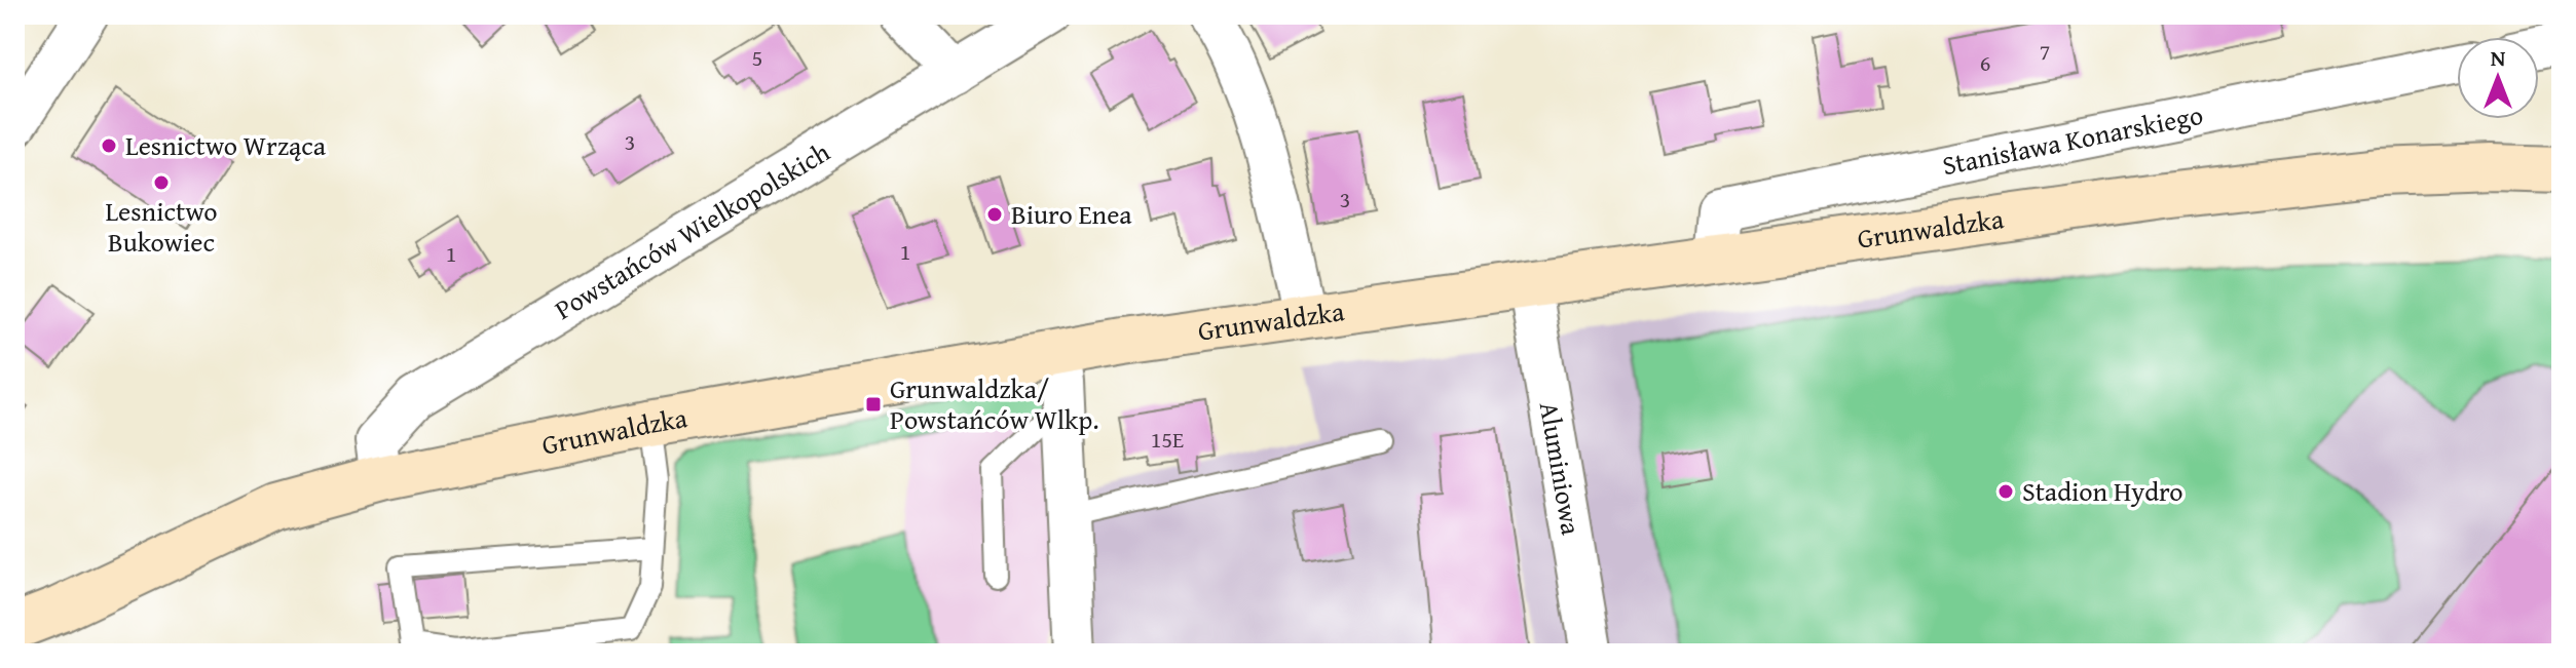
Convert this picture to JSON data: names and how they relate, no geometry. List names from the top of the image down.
{
  "streets": {
    "main road": ["Grunwaldzka"],
    "street": ["Stanisława Konarskiego", "Powstańców Wielkopolskich", "Aluminiowa"]
  },
  "crossings": [
    ["Stanisława Konarskiego", "Grunwaldzka"],
    ["Grunwaldzka", "Powstańców Wielkopolskich"],
    ["Grunwaldzka", "Aluminiowa"]
  ],
  "places": {
    "other": [
      "Lesnictwo Wrząca",
      "Lesnictwo Bukowiec",
      "Biuro Enea",
      "Stadion Hydro"
    ],
    "transit": ["Grunwaldzka/ Powstańców Wlkp."]
  },
  "house_numbers": [
    "7",
    "5",
    "6",
    "3",
    "3",
    "1",
    "1",
    "15E"
  ],
  "north": "top"
}
